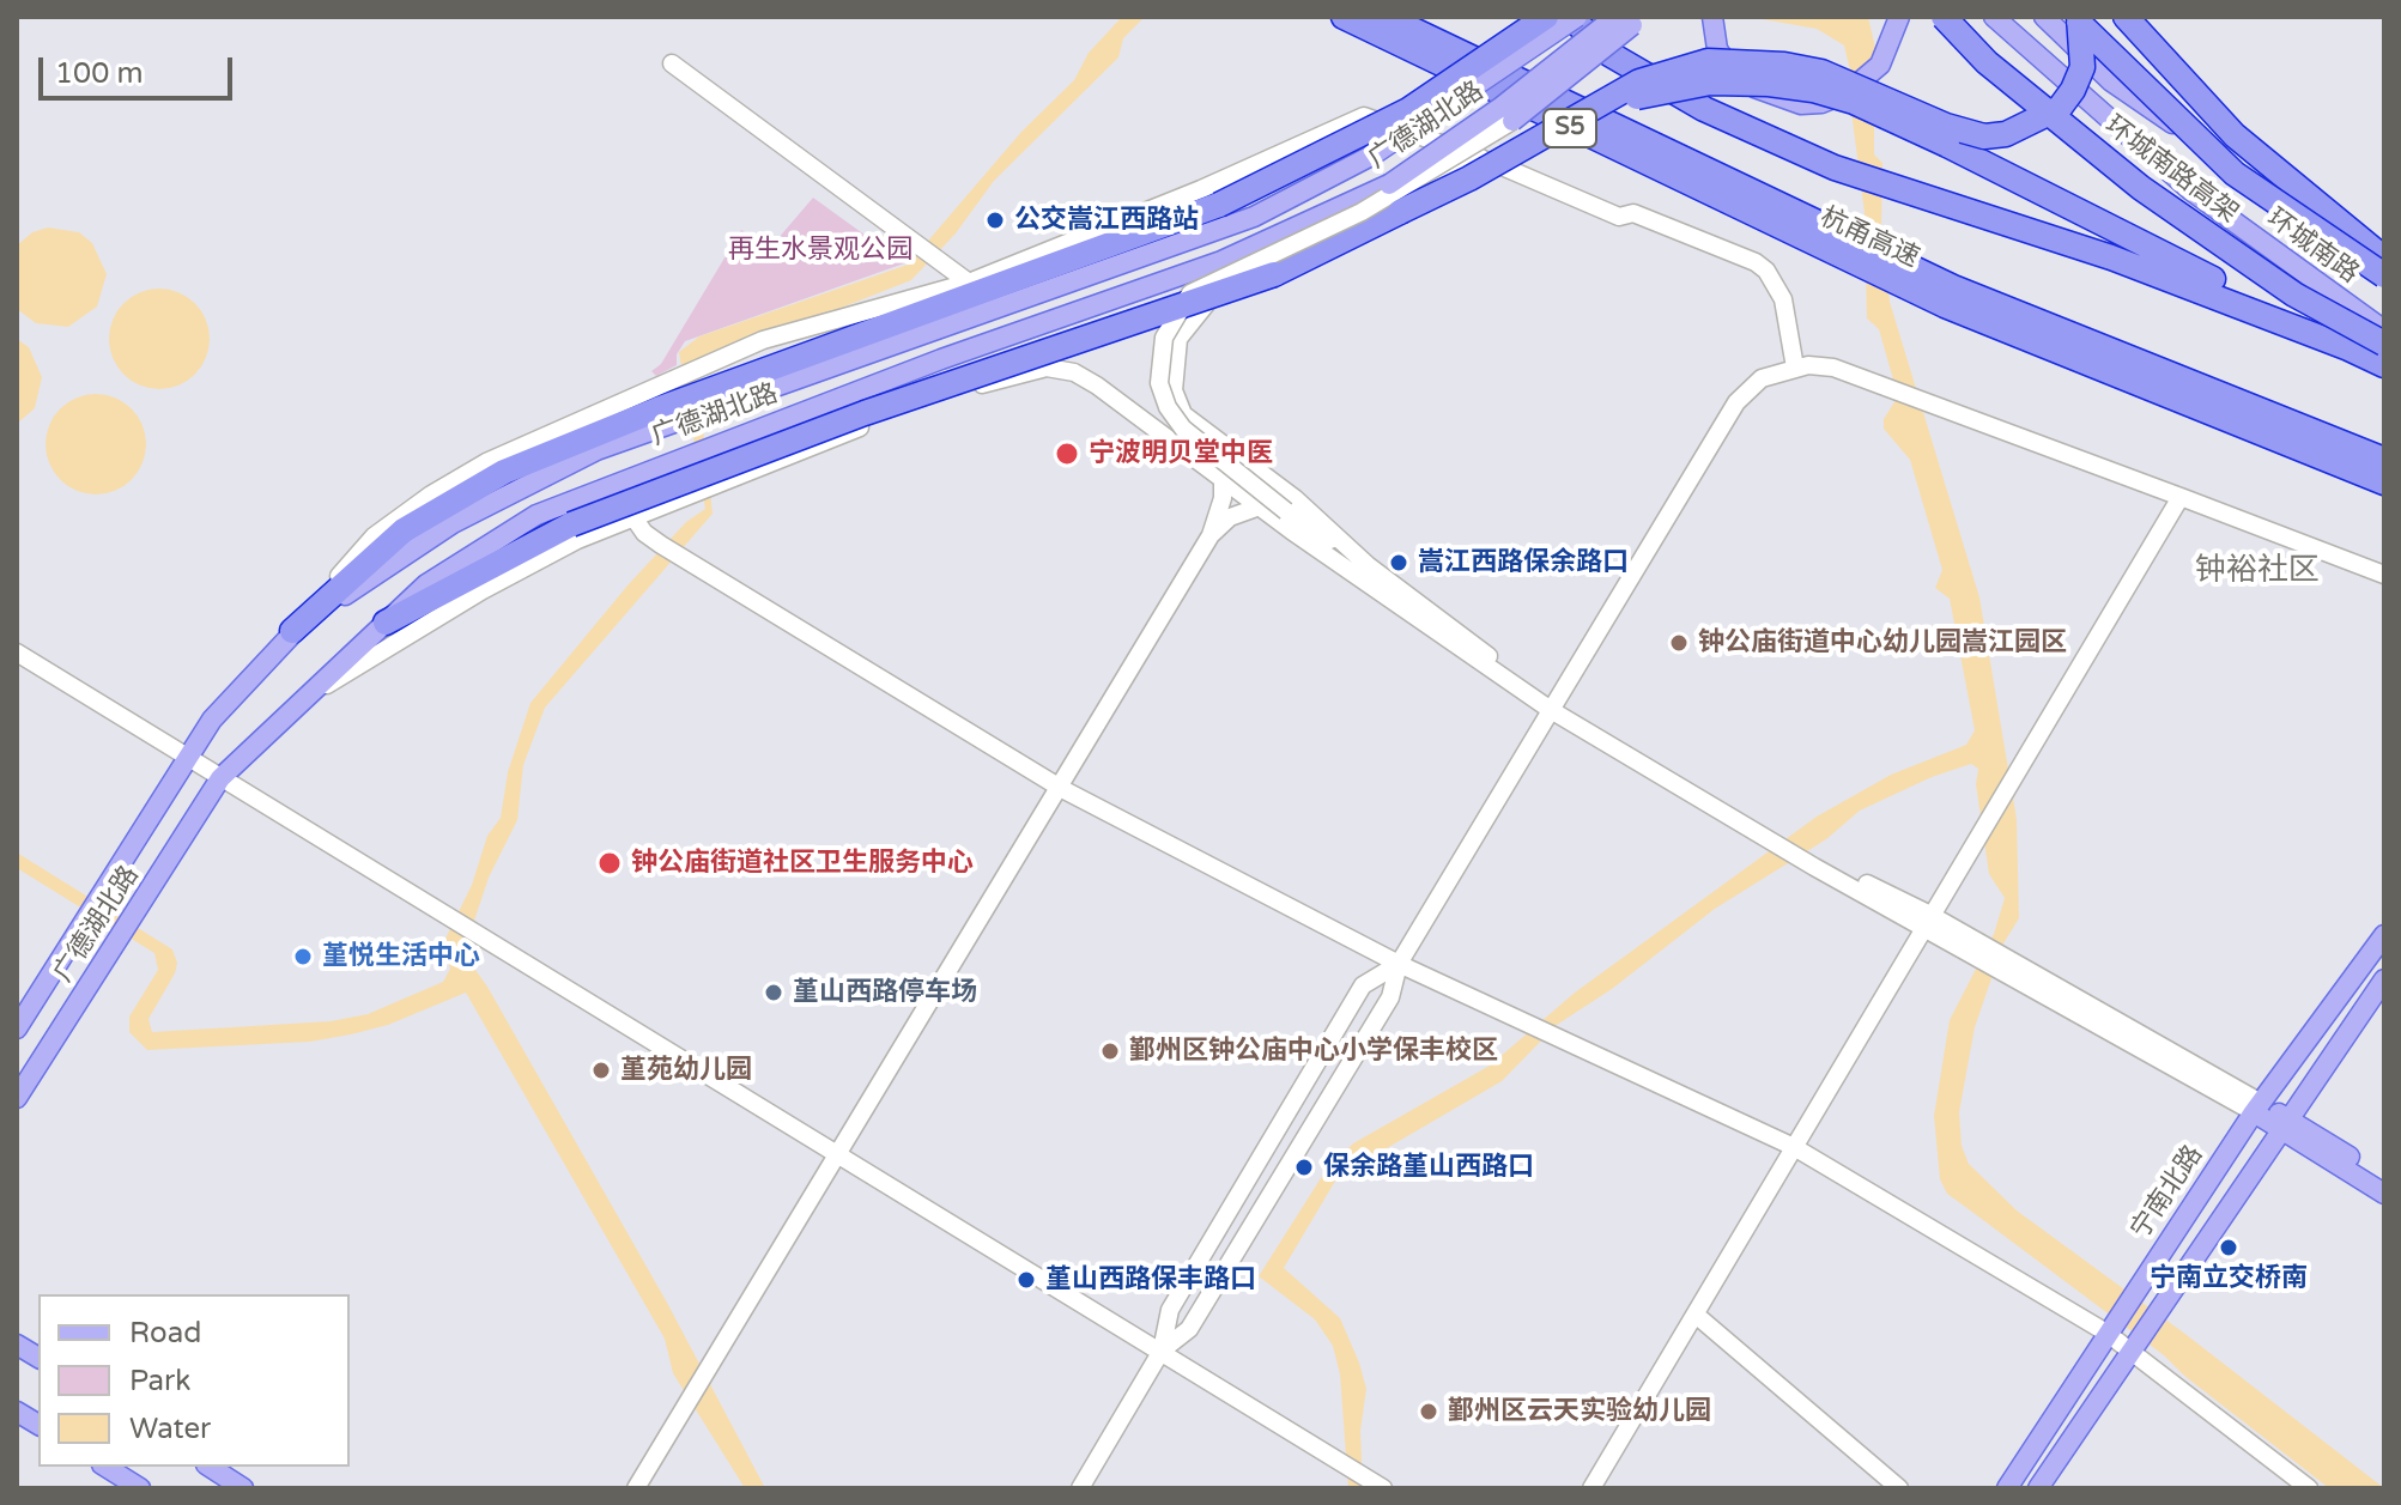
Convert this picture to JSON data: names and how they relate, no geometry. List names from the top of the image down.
{
  "streets": {
    "highway": ["S5", "环城南路高架", "杭甬高速"],
    "main road": ["广德湖北路", "环城南路", "宁南北路"]
  },
  "districts": ["钟裕社区"],
  "parks": ["再生水景观公园"],
  "places": [
    "公交嵩江西路站",
    "宁波明贝堂中医",
    "嵩江西路保余路口",
    "钟公庙街道中心幼儿园嵩江园区",
    "钟公庙街道社区卫生服务中心",
    "堇悦生活中心",
    "堇山西路停车场",
    "鄞州区钟公庙中心小学保丰校区",
    "堇苑幼儿园",
    "保余路堇山西路口",
    "宁南立交桥南",
    "堇山西路保丰路口",
    "鄞州区云天实验幼儿园"
  ],
  "legend": ["Road", "Park", "Water"],
  "scale_bar": "100 m"
}
